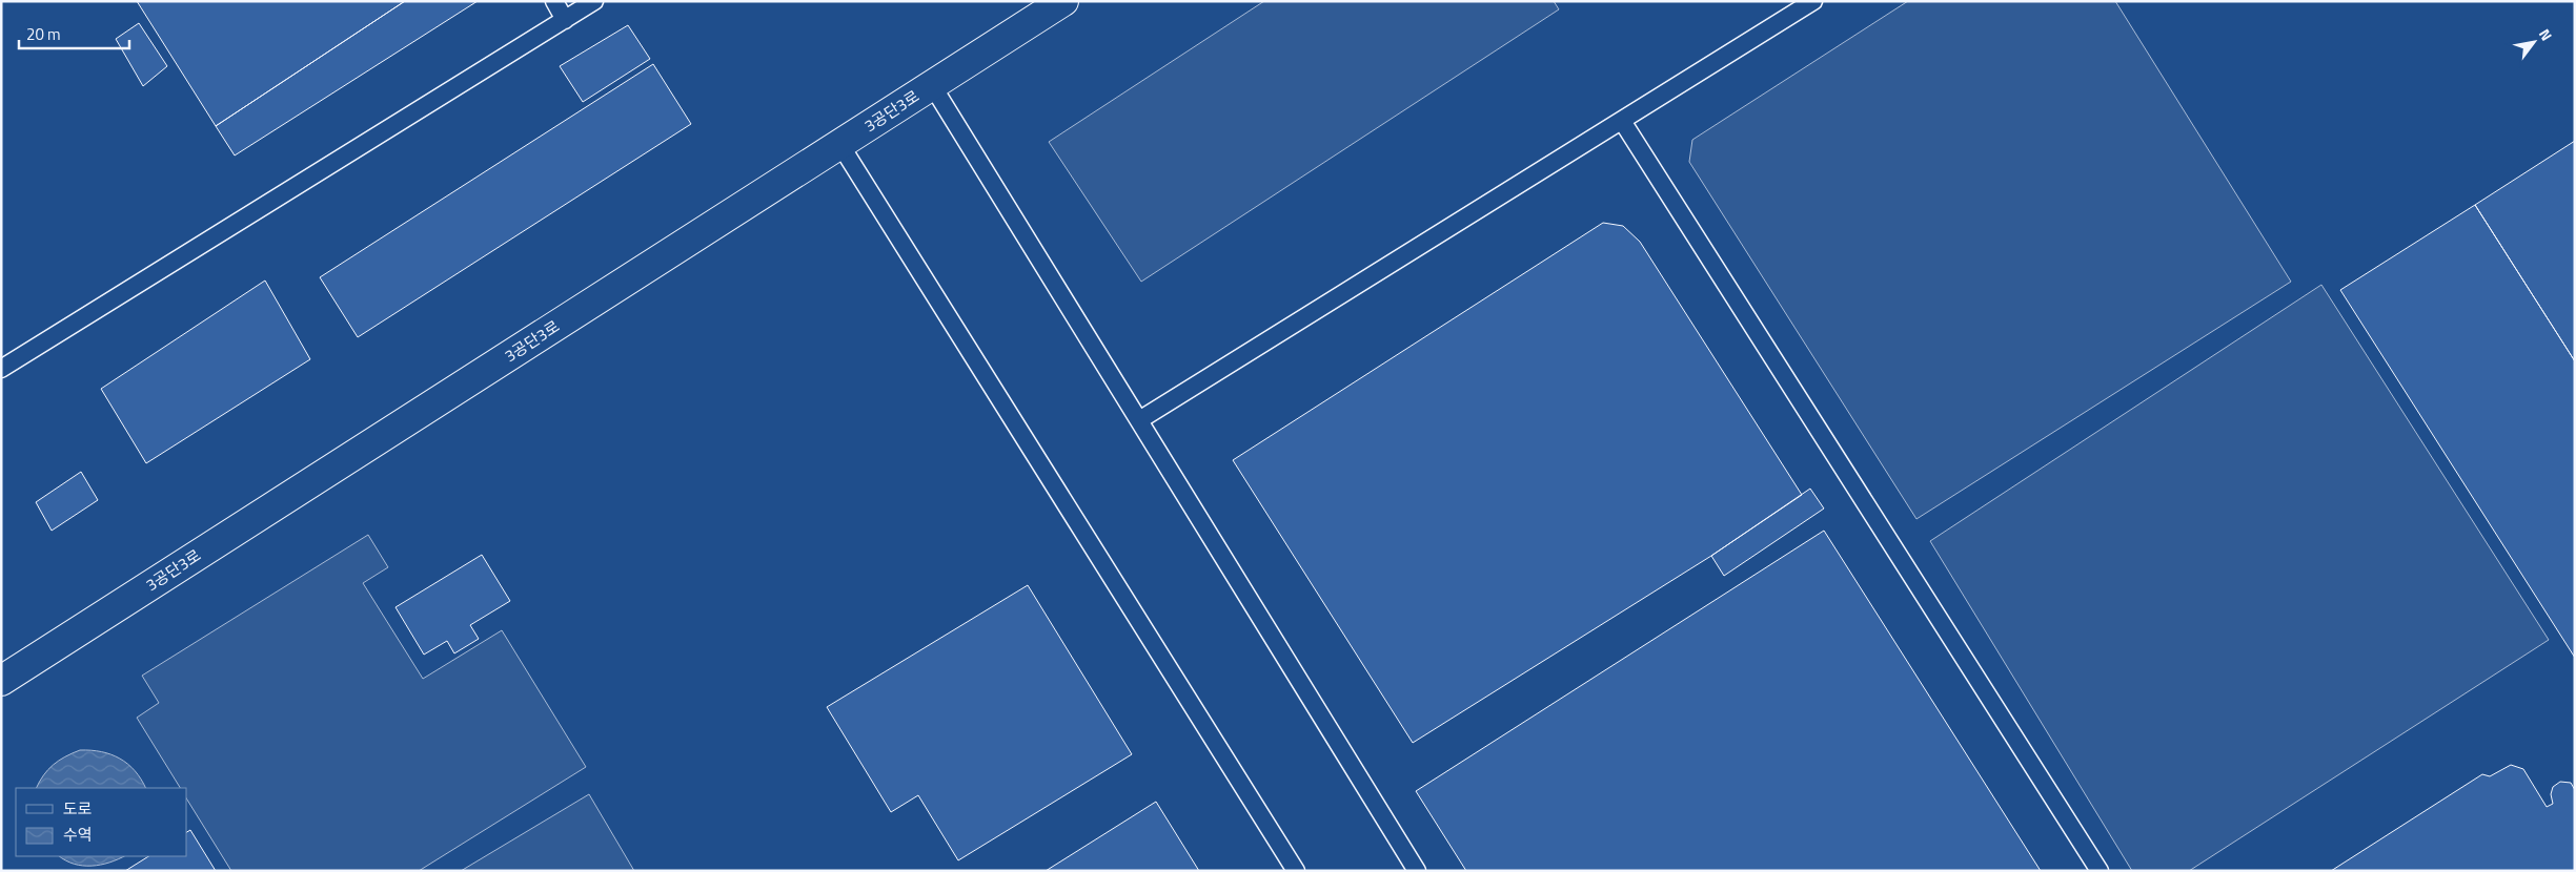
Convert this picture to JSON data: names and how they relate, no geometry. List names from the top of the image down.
{
  "streets": {
    "main road": ["3공단3로"]
  },
  "legend": ["도로", "수역"],
  "scale_bar": "20 m",
  "north": "top right"
}
